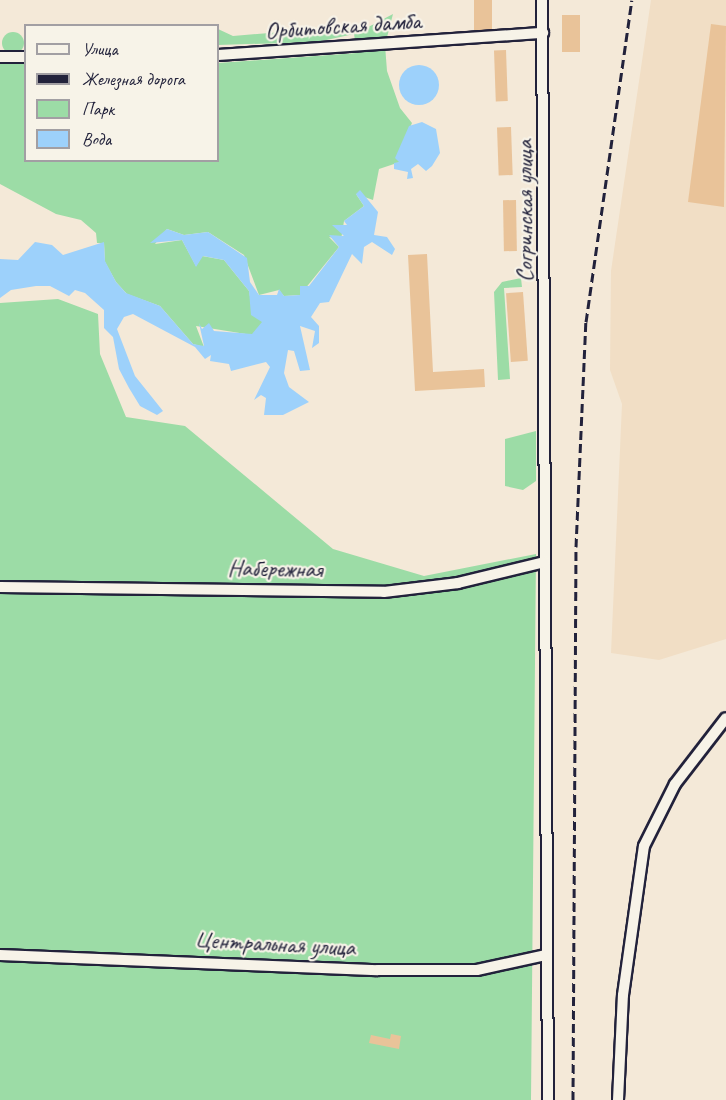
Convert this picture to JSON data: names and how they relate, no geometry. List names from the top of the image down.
{
  "streets": {
    "street": [
      "Орбитовская дамба",
      "Согринская улица",
      "Набережная",
      "Центральная улица"
    ]
  },
  "crossings": [
    ["Орбитовская дамба", "Согринская улица"],
    ["Согринская улица", "Набережная"],
    ["Согринская улица", "Центральная улица"]
  ],
  "legend": [
    "Улица",
    "Железная дорога",
    "Парк",
    "Вода"
  ]
}
